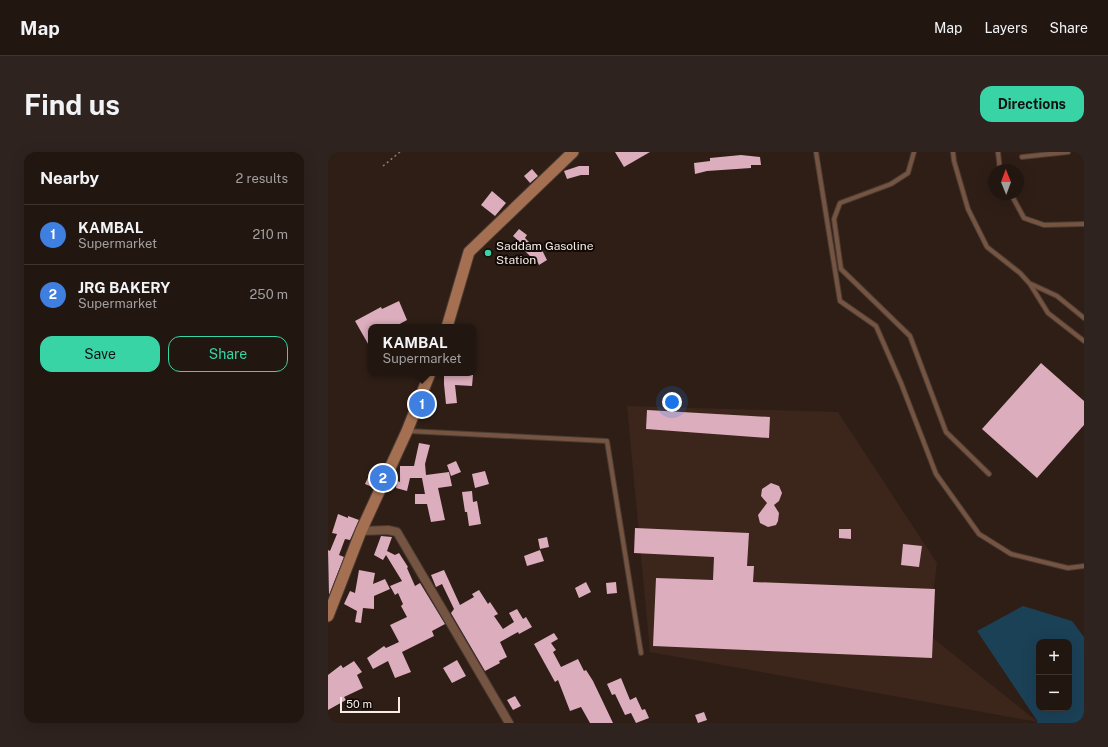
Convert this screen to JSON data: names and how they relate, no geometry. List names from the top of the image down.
{
  "places": ["Saddam Gasoline Station"],
  "scale_bar": "50 m",
  "north": "top",
  "page": {
    "header": "Map",
    "nav": ["Map", "Layers", "Share"],
    "buttons": [
      "Directions",
      ["Save", "Share"]
    ],
    "title": "Find us",
    "heading": ["Nearby", "2 results"],
    "list": [
      {
        "mark": "1",
        "name": "KAMBAL",
        "note": "Supermarket",
        "value": "210 m"
      },
      {
        "mark": "2",
        "name": "JRG BAKERY",
        "note": "Supermarket",
        "value": "250 m"
      }
    ],
    "popup": ["KAMBAL", "Supermarket"],
    "pins": ["1", "2"],
    "map_buttons": ["+", "−"],
    "scale": "50 m"
  }
}
